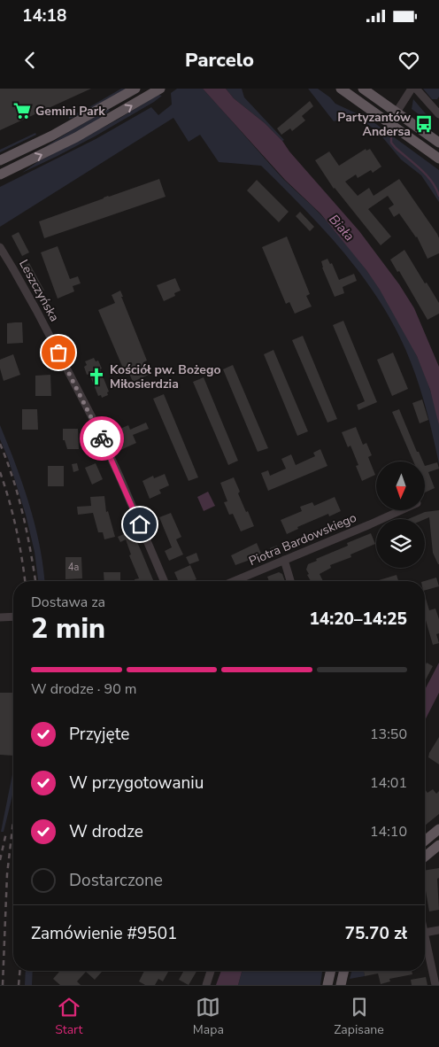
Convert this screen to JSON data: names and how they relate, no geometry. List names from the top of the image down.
{
  "streets": {
    "street": ["Leszczyńska", "Piotra Bardowskiego"]
  },
  "water": ["Biała"],
  "places": {
    "supermarket": ["Gemini Park"],
    "bus stop": ["Partyzantów Andersa"],
    "church": ["Kościół pw. Bożego Miłosierdzia"]
  },
  "house_numbers": ["4a"],
  "north": "bottom",
  "page": {
    "status": "14:18",
    "header": "Parcelo",
    "heading": ["2 min", "Dostawa za", "14:20–14:25"],
    "panel": ["Zamówienie #9501", "75.70 zł"],
    "bar": "W drodze · 90 m",
    "list": [
      ["Przyjęte", "13:50"],
      ["W przygotowaniu", "14:01"],
      ["W drodze", "14:10"],
      "Dostarczone"
    ],
    "tabs": ["Start", "Mapa", "Zapisane"]
  }
}
